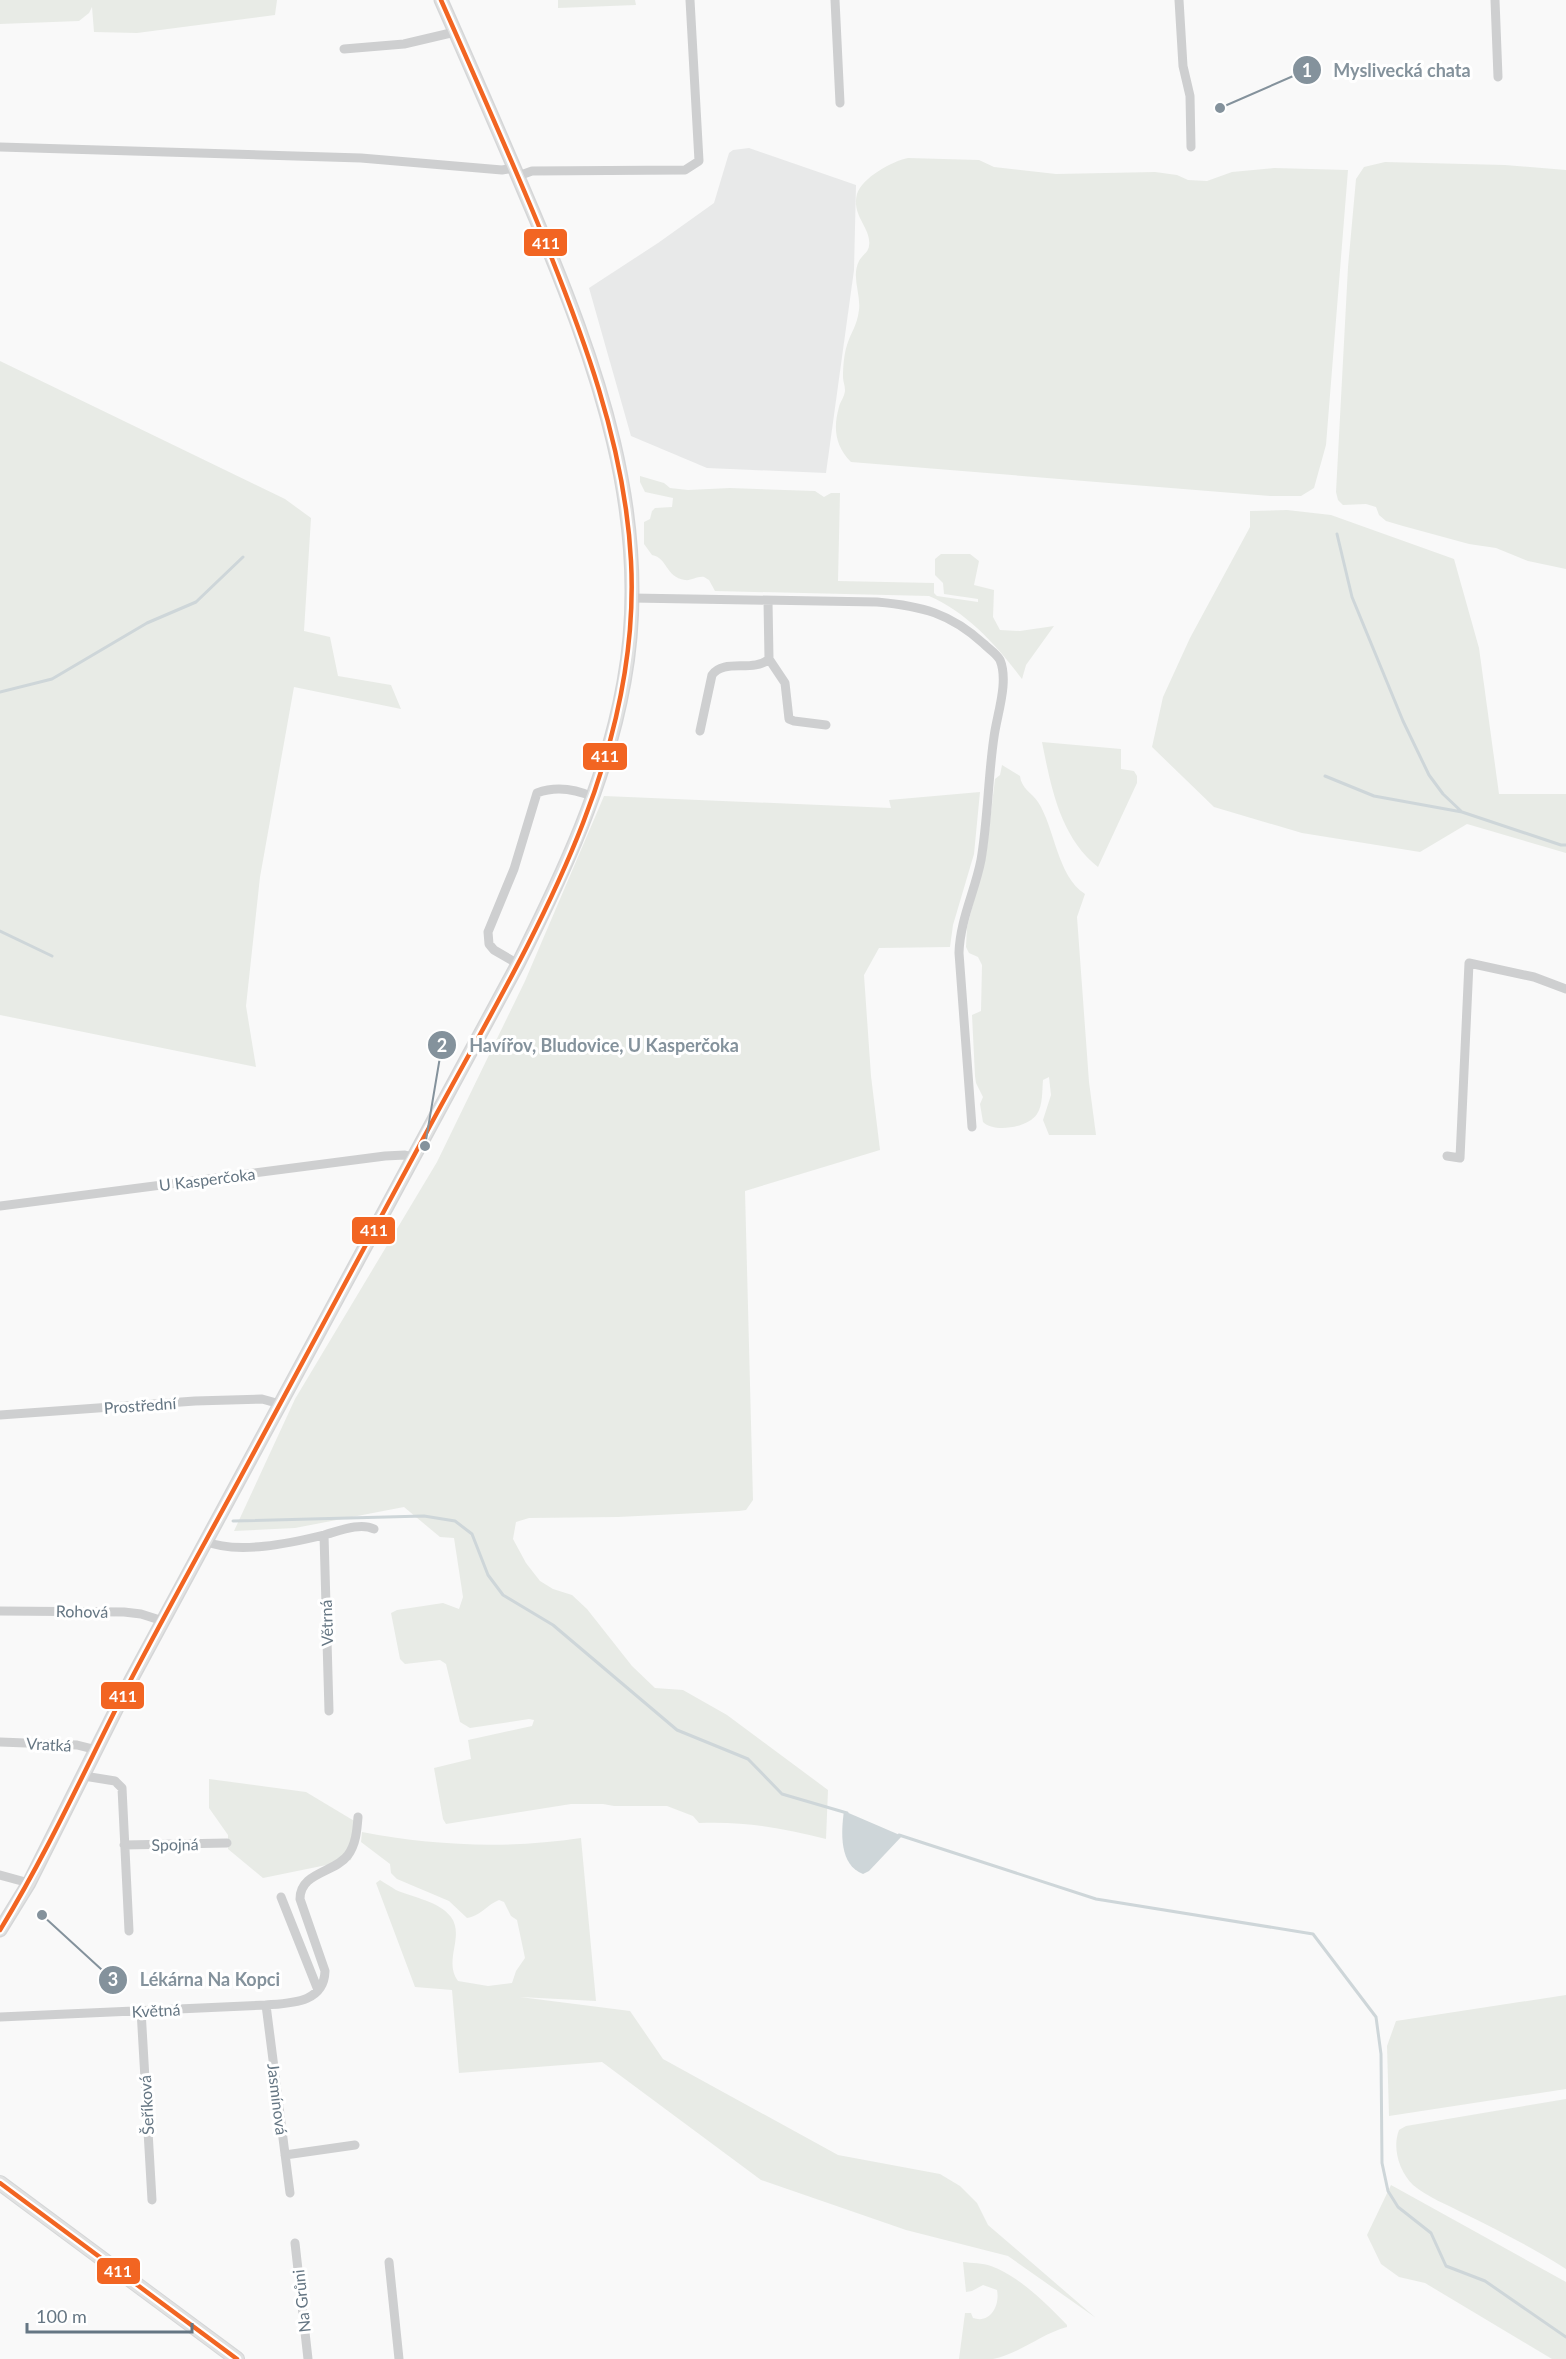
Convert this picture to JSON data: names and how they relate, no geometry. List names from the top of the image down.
{
  "streets": {
    "street": [
      "U Kasperčoka",
      "Prostřední",
      "Rohová",
      "Větrná",
      "Vratká",
      "Spojná",
      "Květná",
      "Jasmínová",
      "Šeříková",
      "Na Grůni"
    ]
  },
  "crossings": [
    ["Květná", "Jasmínová"],
    ["Květná", "Šeříková"]
  ],
  "places": ["Myslivecká chata", "Havířov, Bludovice, U Kasperčoka", "Lékárna Na Kopci"],
  "lines": ["transit line 411"],
  "scale_bar": "100 m"
}
